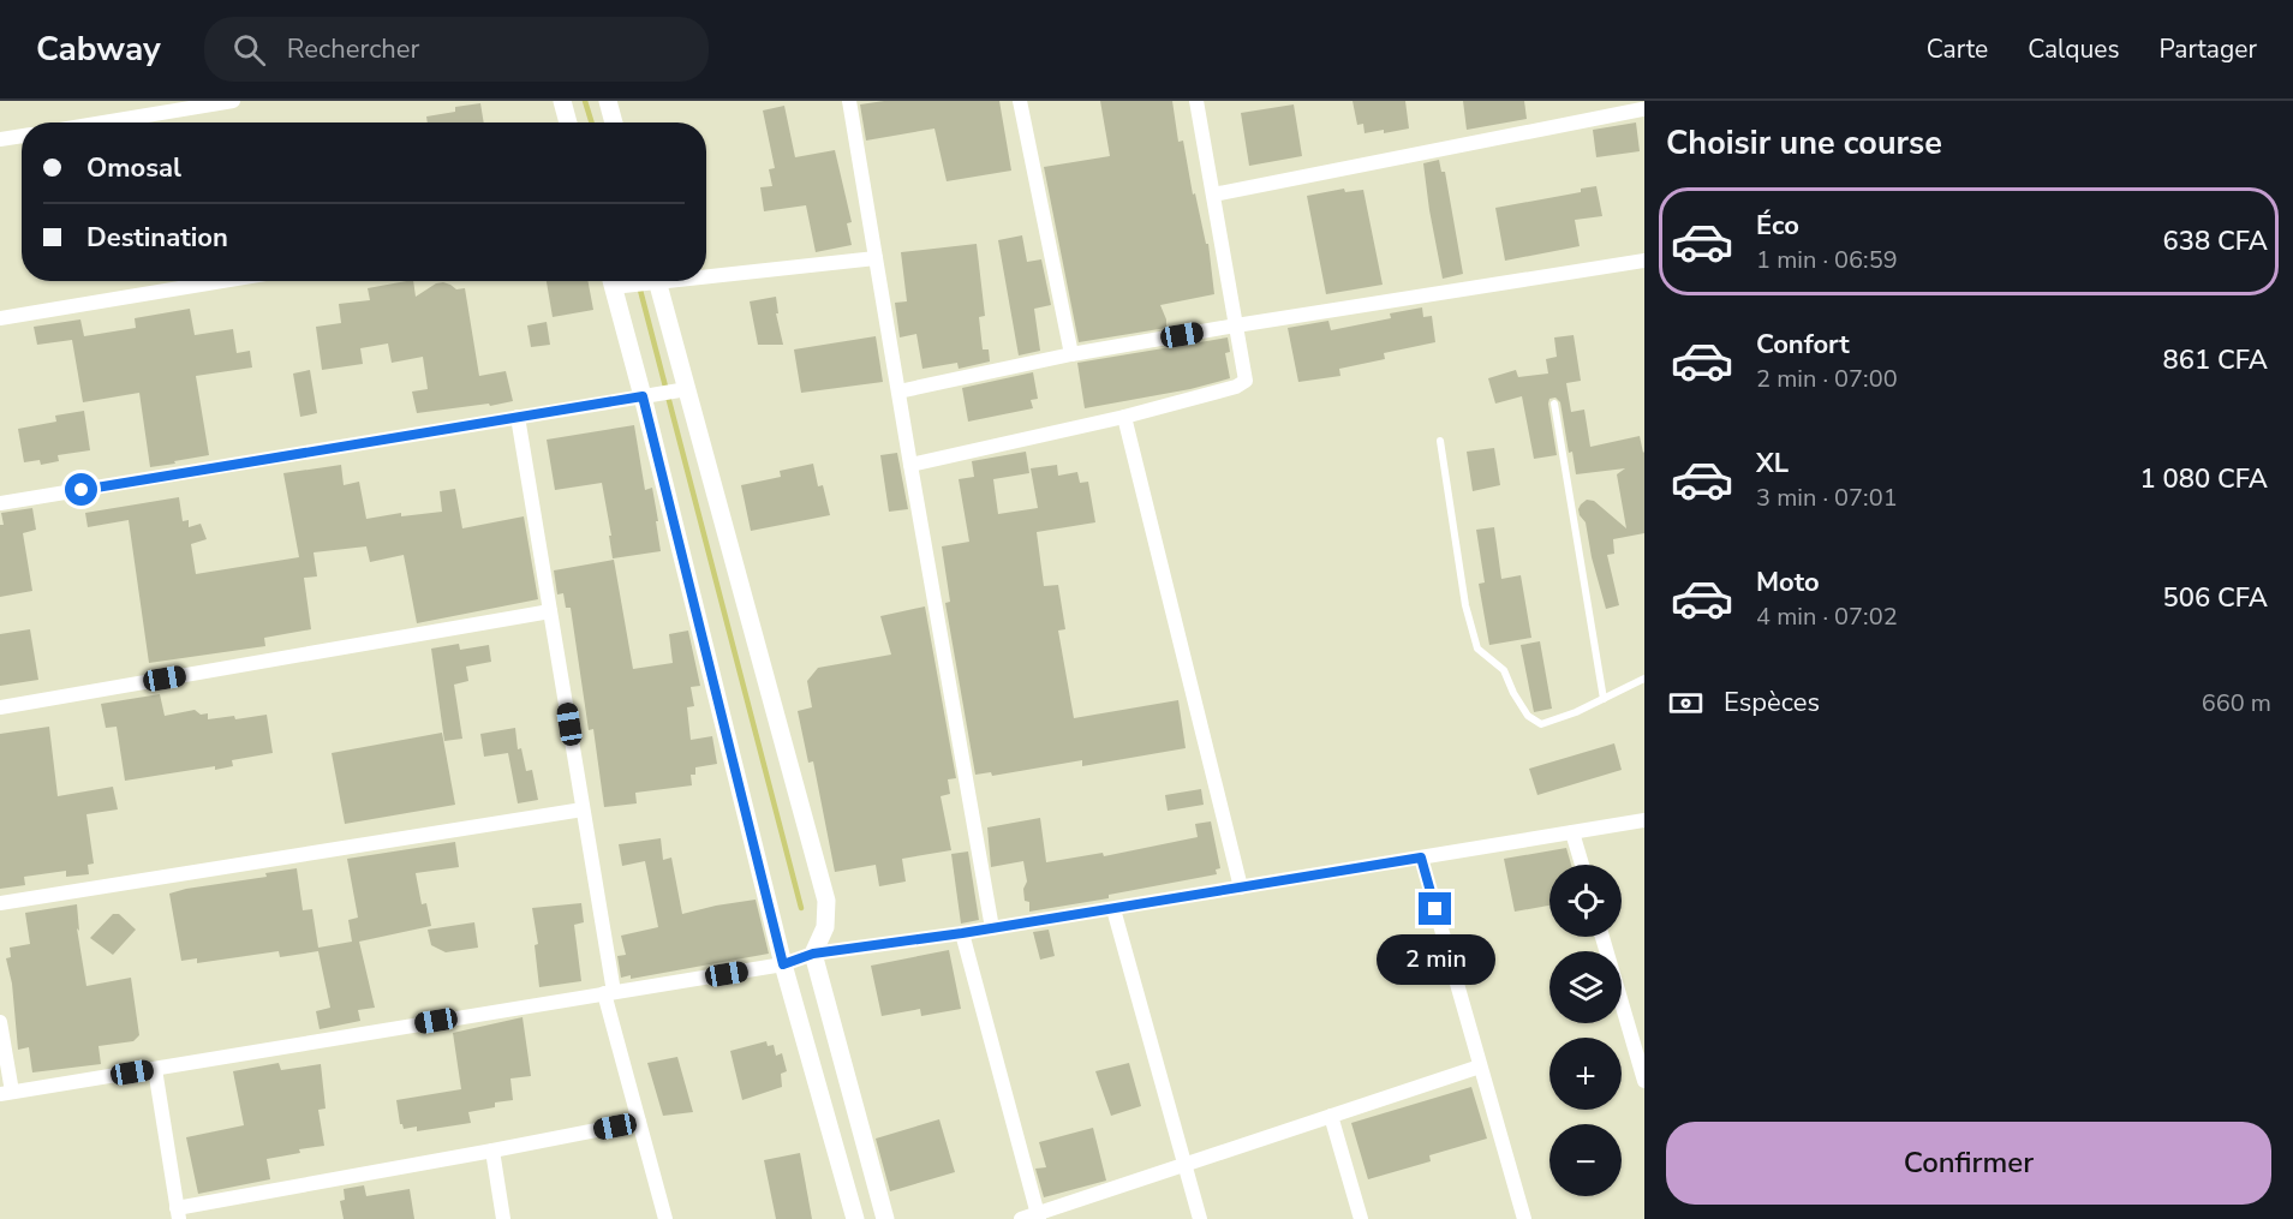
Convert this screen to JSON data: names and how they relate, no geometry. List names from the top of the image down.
{
  "page": {
    "header": "Cabway",
    "search": "Rechercher",
    "nav": ["Carte", "Calques", "Partager"],
    "heading": "Choisir une course",
    "banner": ["Omosal", "Destination"],
    "list": [
      {
        "name": "Éco",
        "note": "1 min · 06:59",
        "value": "638 CFA"
      },
      {
        "name": "Confort",
        "note": "2 min · 07:00",
        "value": "861 CFA"
      },
      {
        "name": "XL",
        "note": "3 min · 07:01",
        "value": "1 080 CFA"
      },
      {
        "name": "Moto",
        "note": "4 min · 07:02",
        "value": "506 CFA"
      }
    ],
    "pay": ["Espèces", "660 m"],
    "map_buttons": ["+", "−"],
    "bubble": "2 min",
    "buttons": "Confirmer"
  }
}
